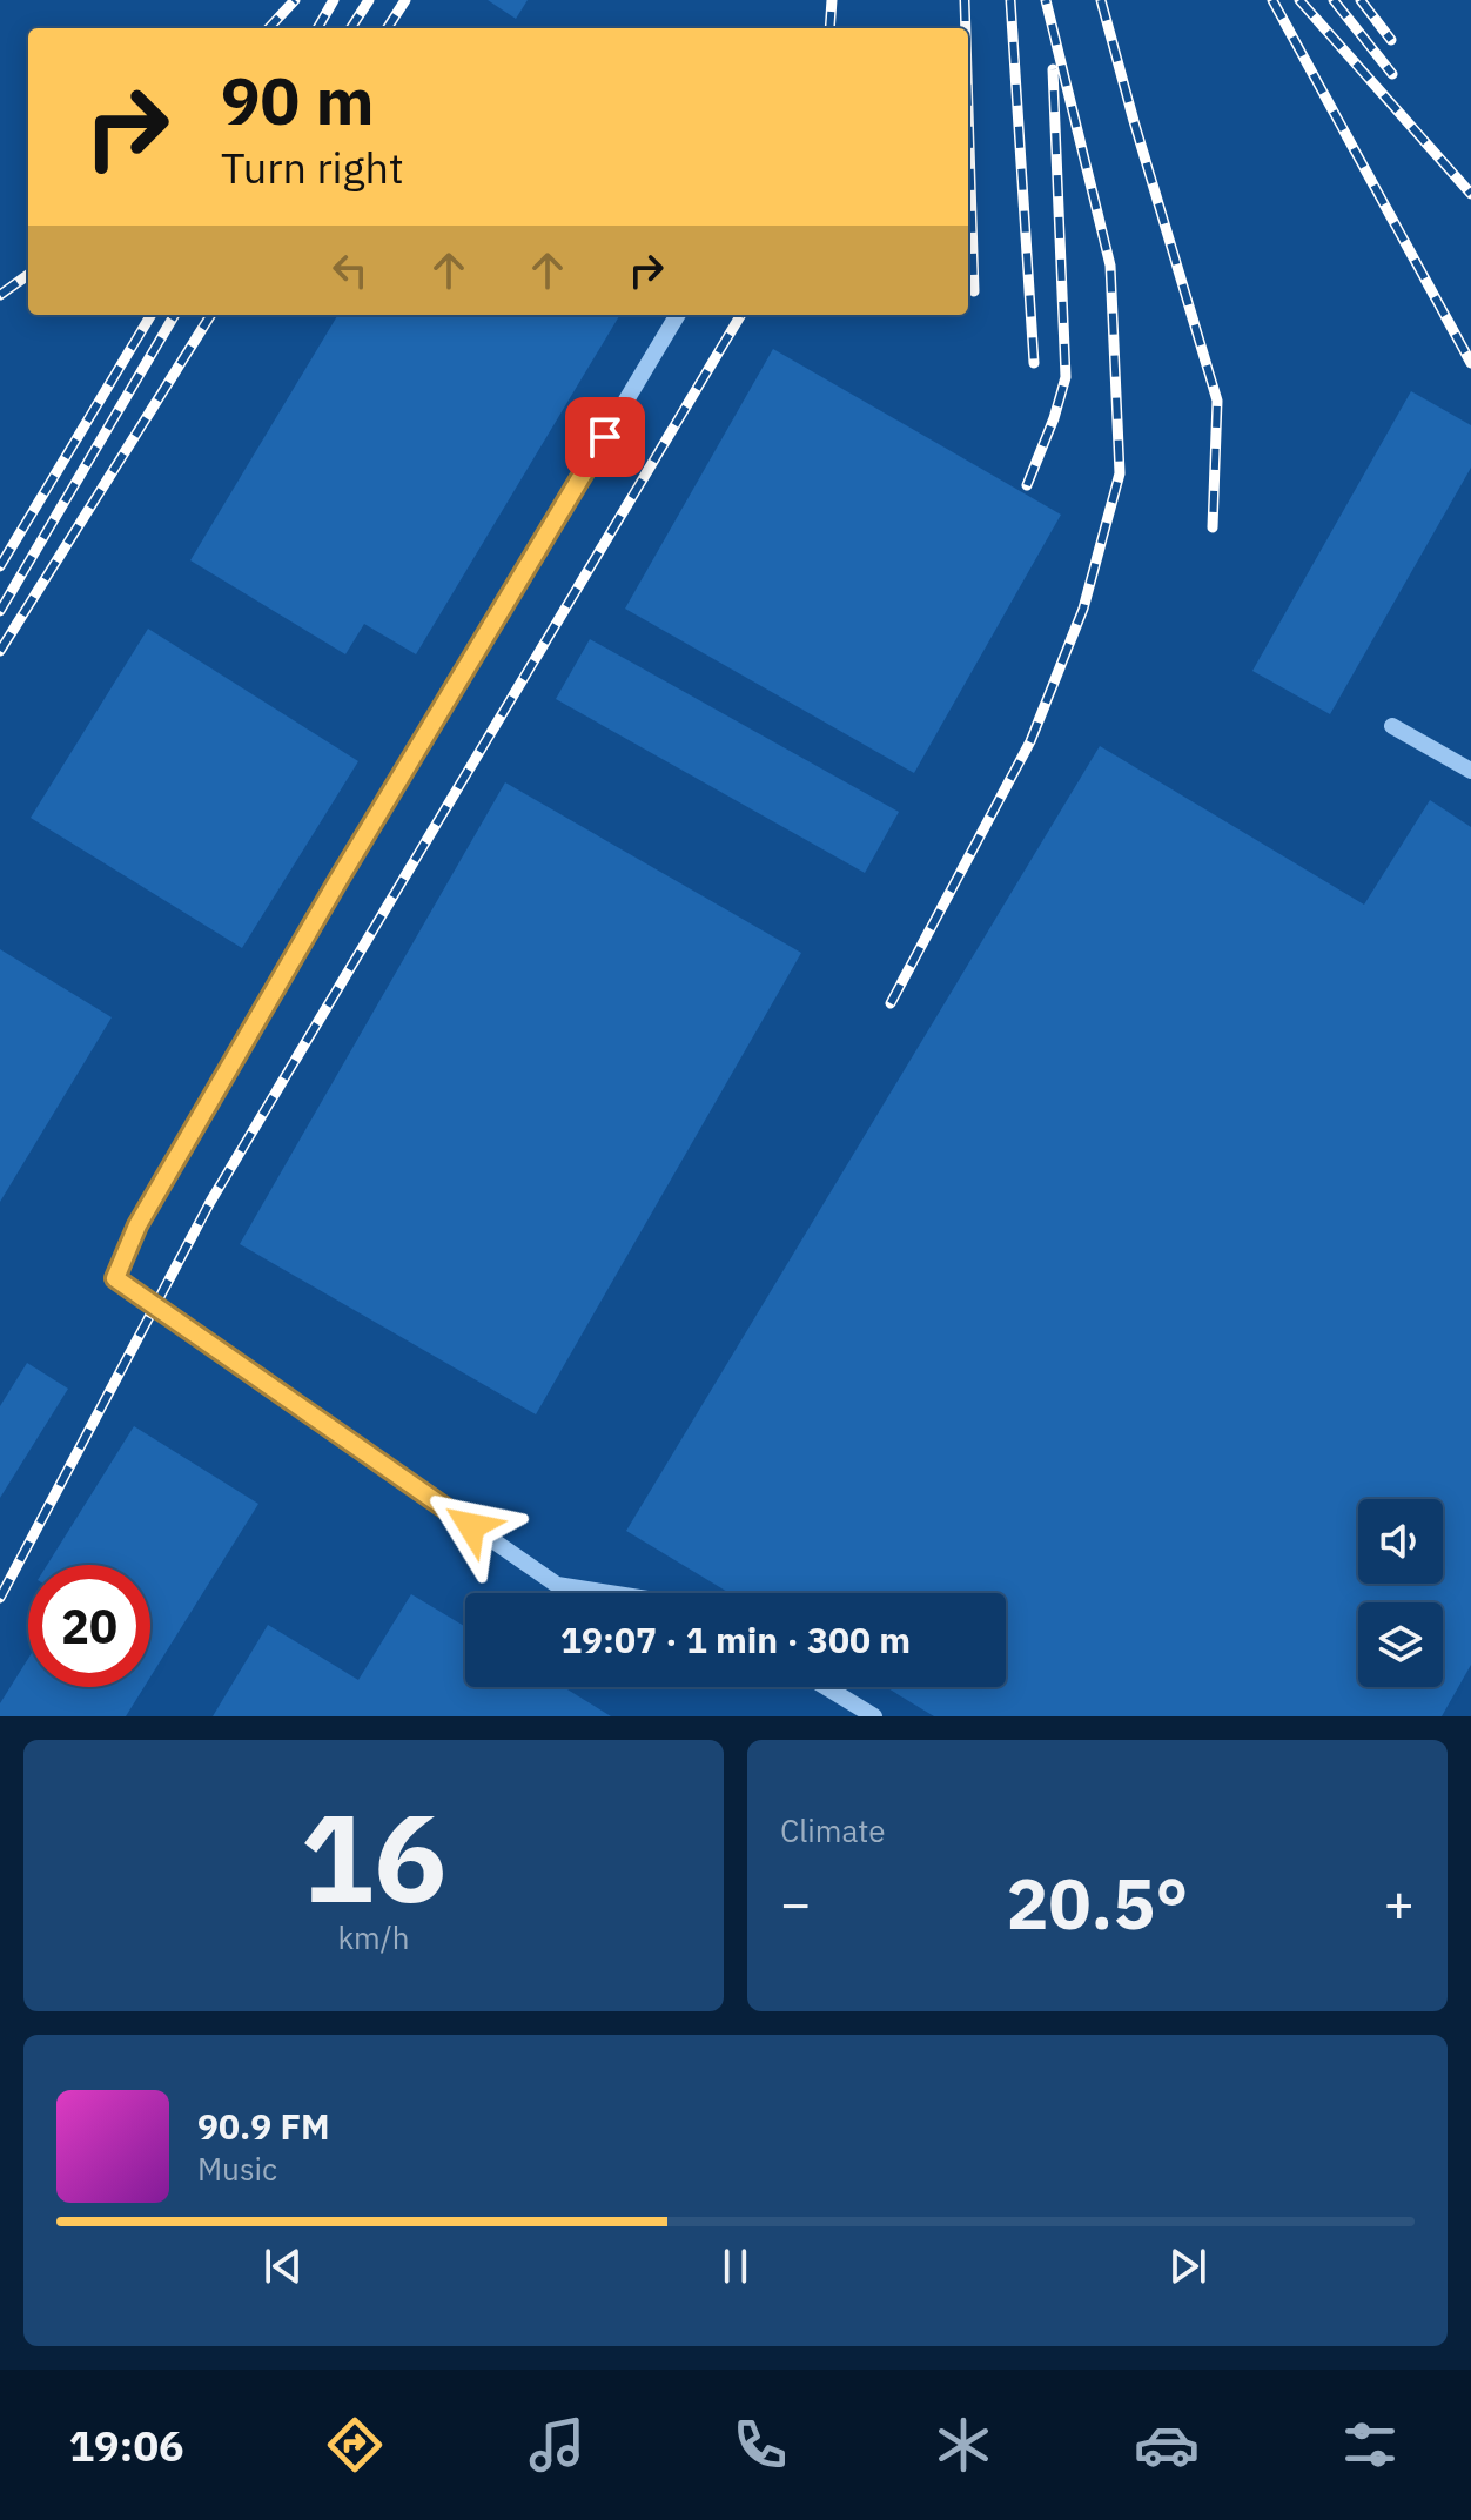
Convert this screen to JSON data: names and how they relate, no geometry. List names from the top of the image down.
{
  "page": {
    "turn": ["90 m", "Turn right"],
    "limit": "20",
    "trip": "19:07 · 1 min · 300 m",
    "tile": [
      ["16", "km/h"],
      "Climate"
    ],
    "heat": ["−", "20.5°", "+"],
    "song": ["90.9 FM", "Music"],
    "tabs": "19:06"
  }
}
